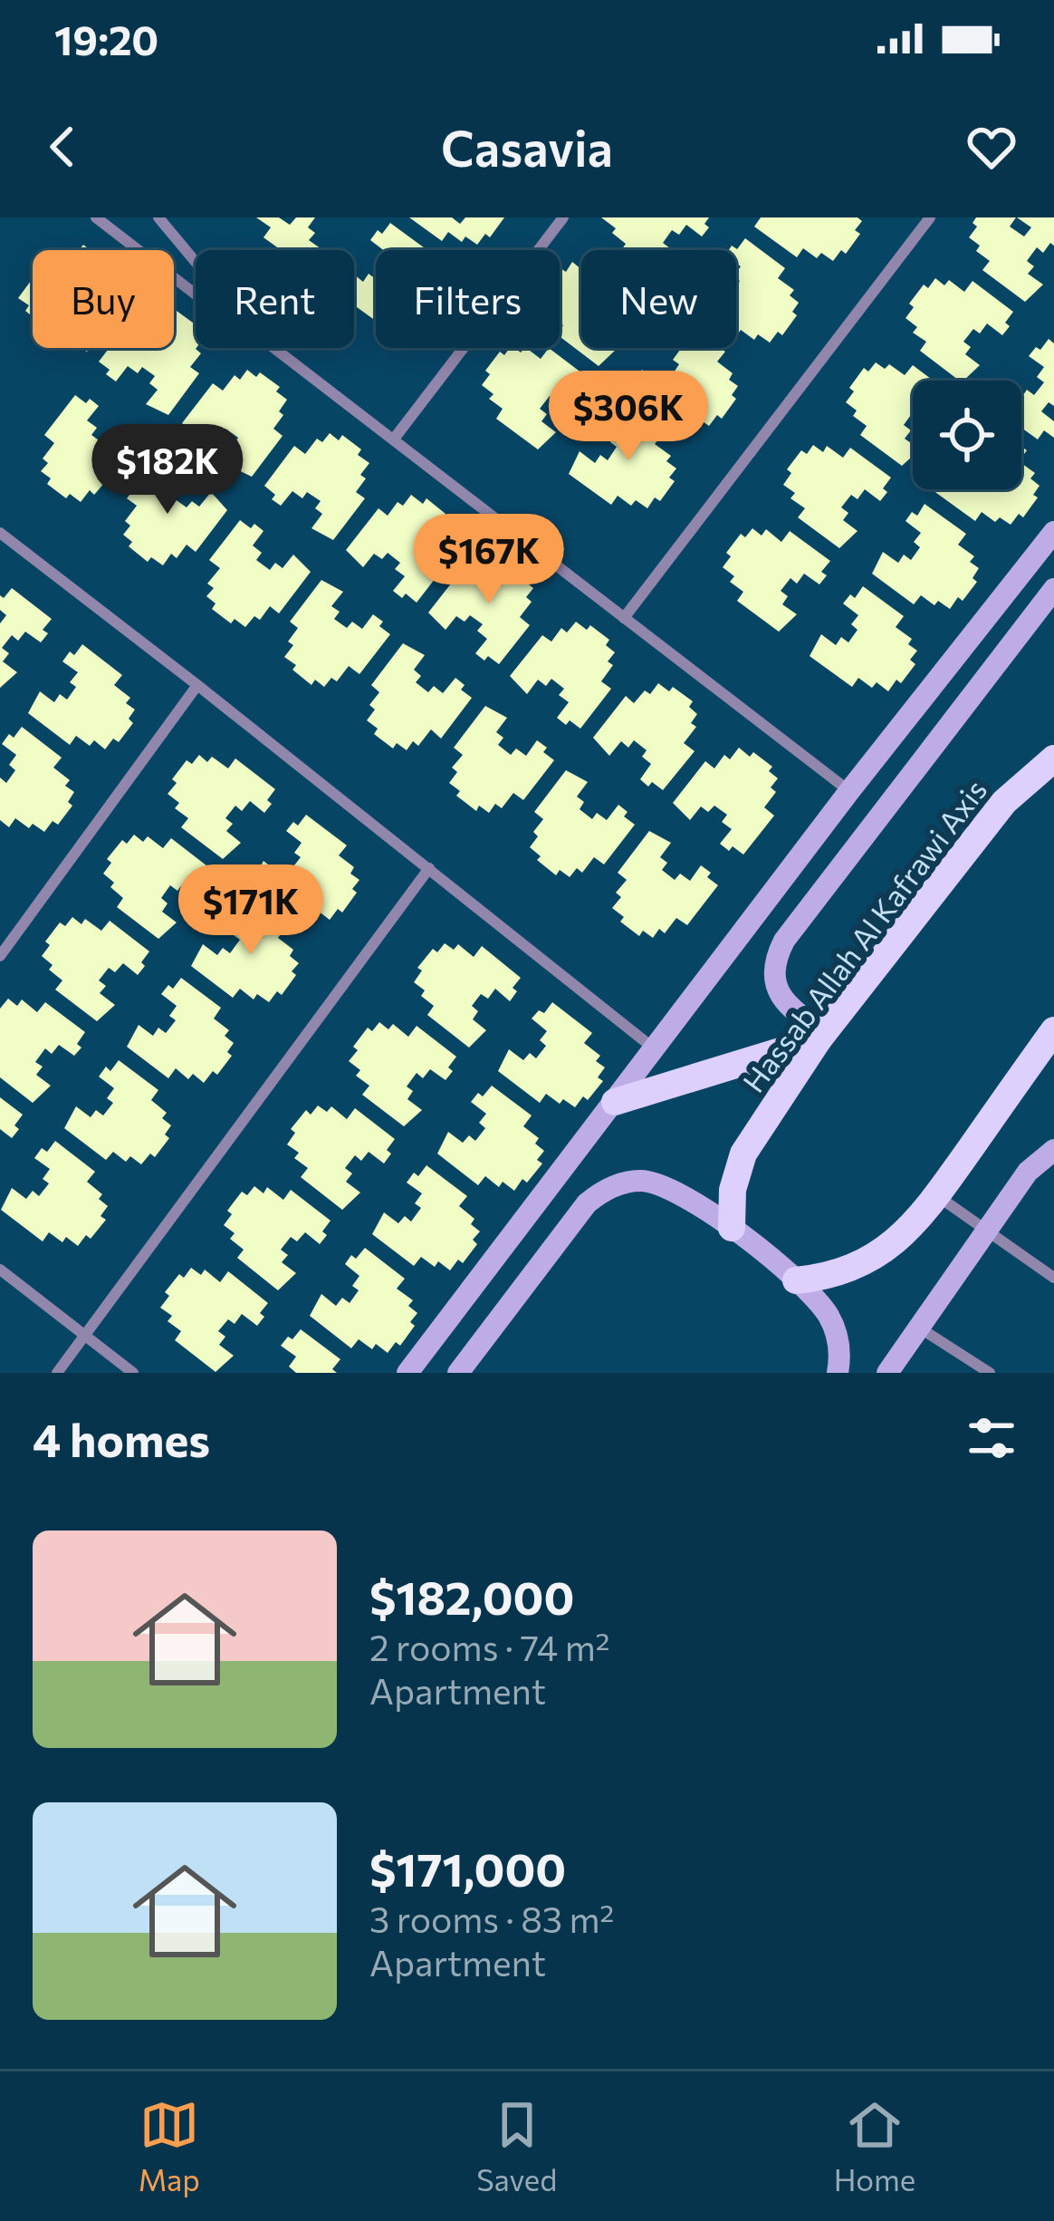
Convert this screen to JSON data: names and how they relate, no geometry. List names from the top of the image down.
{
  "streets": {
    "main road": ["Hassab Allah Al Kafrawi Axis"]
  },
  "page": {
    "status": "19:20",
    "header": "Casavia",
    "chip": [
      "Buy",
      "Rent",
      "Filters",
      "New"
    ],
    "price": [
      "$306K",
      "$182K",
      "$167K",
      "$171K"
    ],
    "heading": "4 homes",
    "list": [
      {
        "name": "$182,000",
        "note": "2 rooms · 74 m² · Apartment"
      },
      {
        "name": "$171,000",
        "note": "3 rooms · 83 m² · Apartment"
      }
    ],
    "tabs": ["Map", "Saved", "Home"]
  }
}
